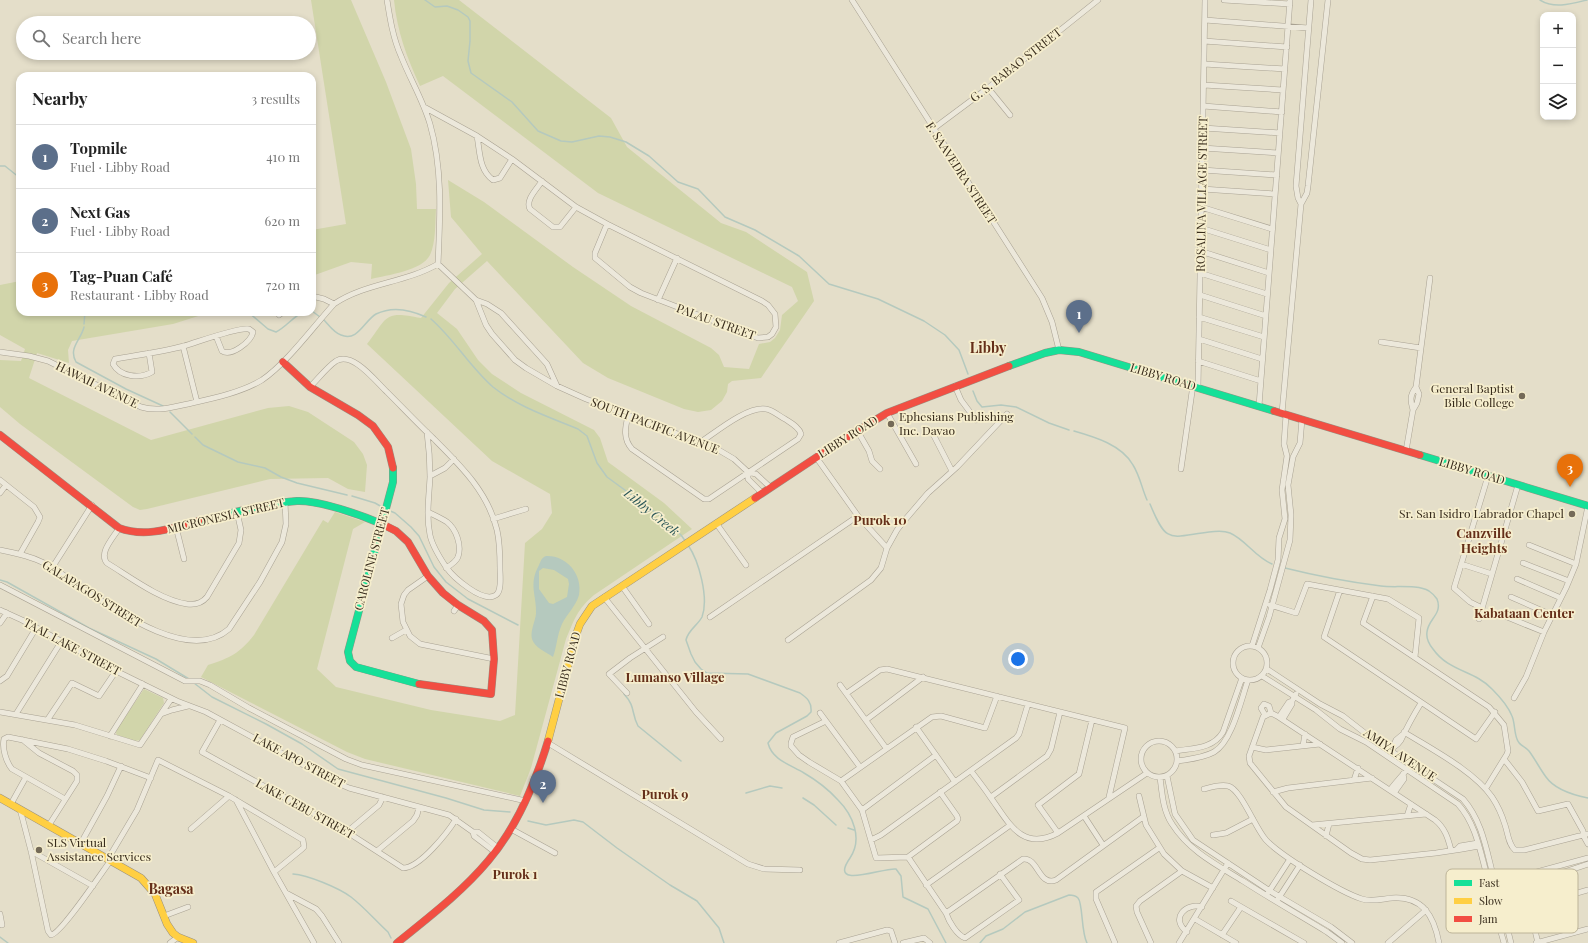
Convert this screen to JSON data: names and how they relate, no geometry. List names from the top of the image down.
{
  "streets": {
    "main road": ["LIBBY ROAD", "MICRONESIA STREET", "CAROLINE STREET"],
    "street": [
      "G. S. BABAO STREET",
      "F. SAAVEDRA STREET",
      "ROSALINA VILLAGE STREET",
      "PALAU STREET",
      "HAWAII AVENUE",
      "SOUTH PACIFIC AVENUE",
      "GALAPAGOS STREET",
      "TAAL LAKE STREET",
      "AMIYA AVENUE",
      "LAKE APO STREET",
      "LAKE CEBU STREET"
    ]
  },
  "crossings": [
    ["G. S. BABAO STREET", "F. SAAVEDRA STREET"],
    ["F. SAAVEDRA STREET", "LIBBY ROAD"],
    ["ROSALINA VILLAGE STREET", "LIBBY ROAD"],
    ["LIBBY ROAD", "SOUTH PACIFIC AVENUE"],
    ["LIBBY ROAD", "LAKE APO STREET"],
    ["HAWAII AVENUE", "SOUTH PACIFIC AVENUE"],
    ["HAWAII AVENUE", "CAROLINE STREET"],
    ["MICRONESIA STREET", "CAROLINE STREET"],
    ["MICRONESIA STREET", "GALAPAGOS STREET"],
    ["TAAL LAKE STREET", "LAKE APO STREET"],
    ["LAKE APO STREET", "LAKE CEBU STREET"]
  ],
  "districts": [
    "Libby",
    "Purok 10",
    "Canzville Heights",
    "Kabataan Center",
    "Lumanso Village",
    "Purok 9",
    "Purok 1",
    "Bagasa"
  ],
  "water": ["Libby Creek"],
  "places": [
    "General Baptist Bible College",
    "Ephesians Publishing Inc. Davao",
    "Sr. San Isidro Labrador Chapel",
    "SLS Virtual Assistance Services"
  ],
  "legend": ["Fast", "Slow", "Jam"],
  "page": {
    "map_buttons": ["+", "−"],
    "search": "Search here",
    "heading": ["Nearby", "3 results"],
    "list": [
      {
        "mark": "1",
        "name": "Topmile",
        "note": "Fuel · Libby Road",
        "value": "410 m"
      },
      {
        "mark": "2",
        "name": "Next Gas",
        "note": "Fuel · Libby Road",
        "value": "620 m"
      },
      {
        "mark": "3",
        "name": "Tag-Puan Café",
        "note": "Restaurant · Libby Road",
        "value": "720 m"
      }
    ],
    "pins": ["1", "3", "2"]
  }
}
